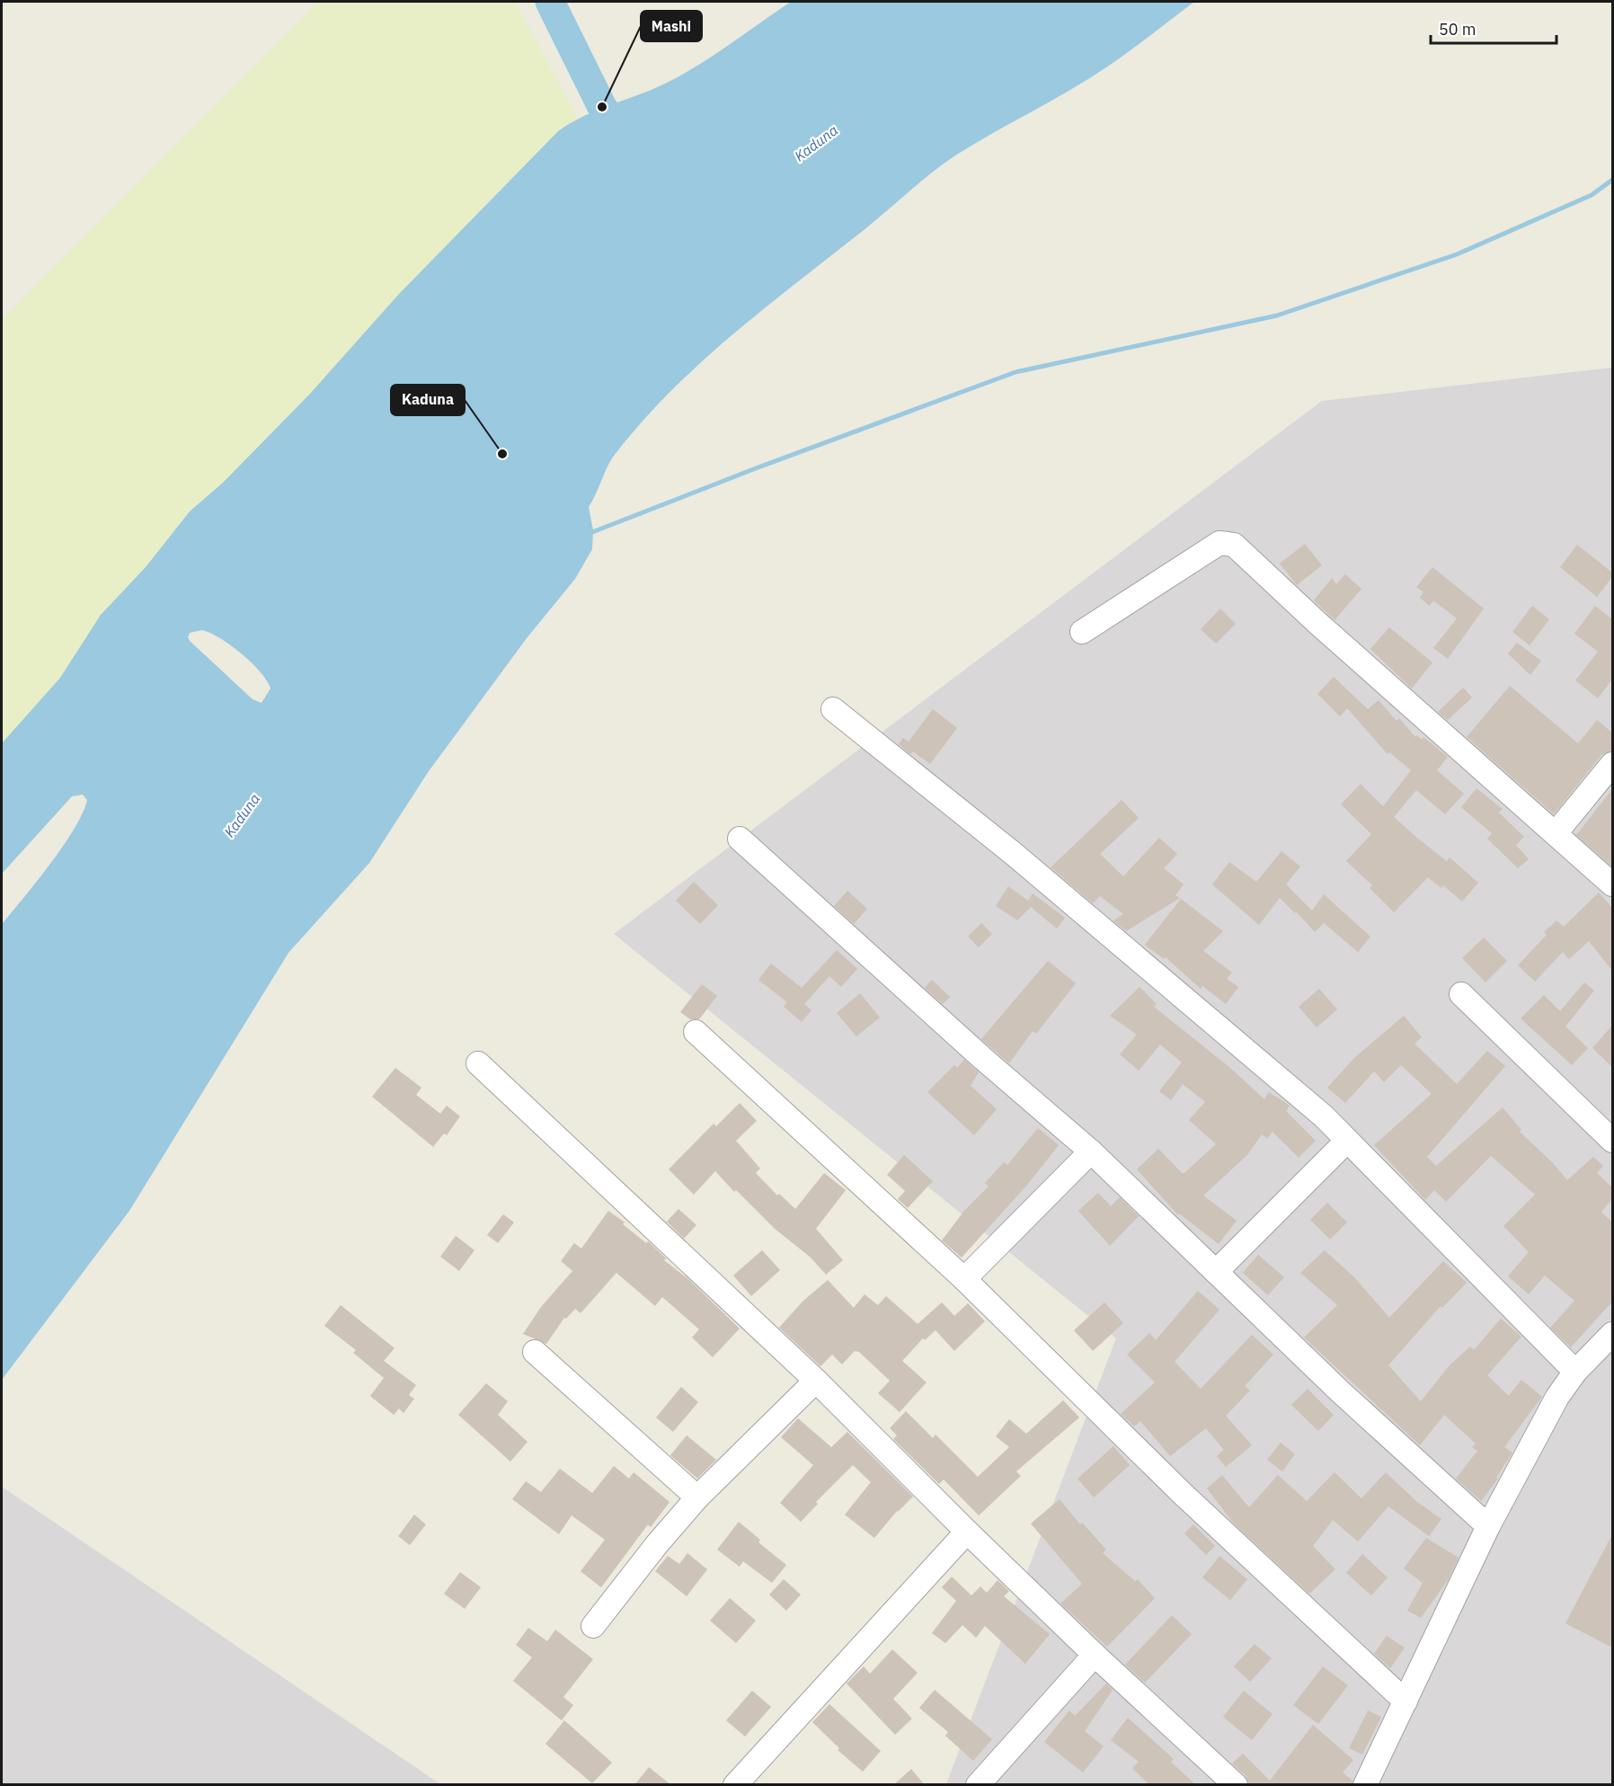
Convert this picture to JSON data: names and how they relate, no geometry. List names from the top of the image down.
{
  "water": ["Kaduna"],
  "places": ["Mashi", "Kaduna"],
  "scale_bar": "50 m"
}
